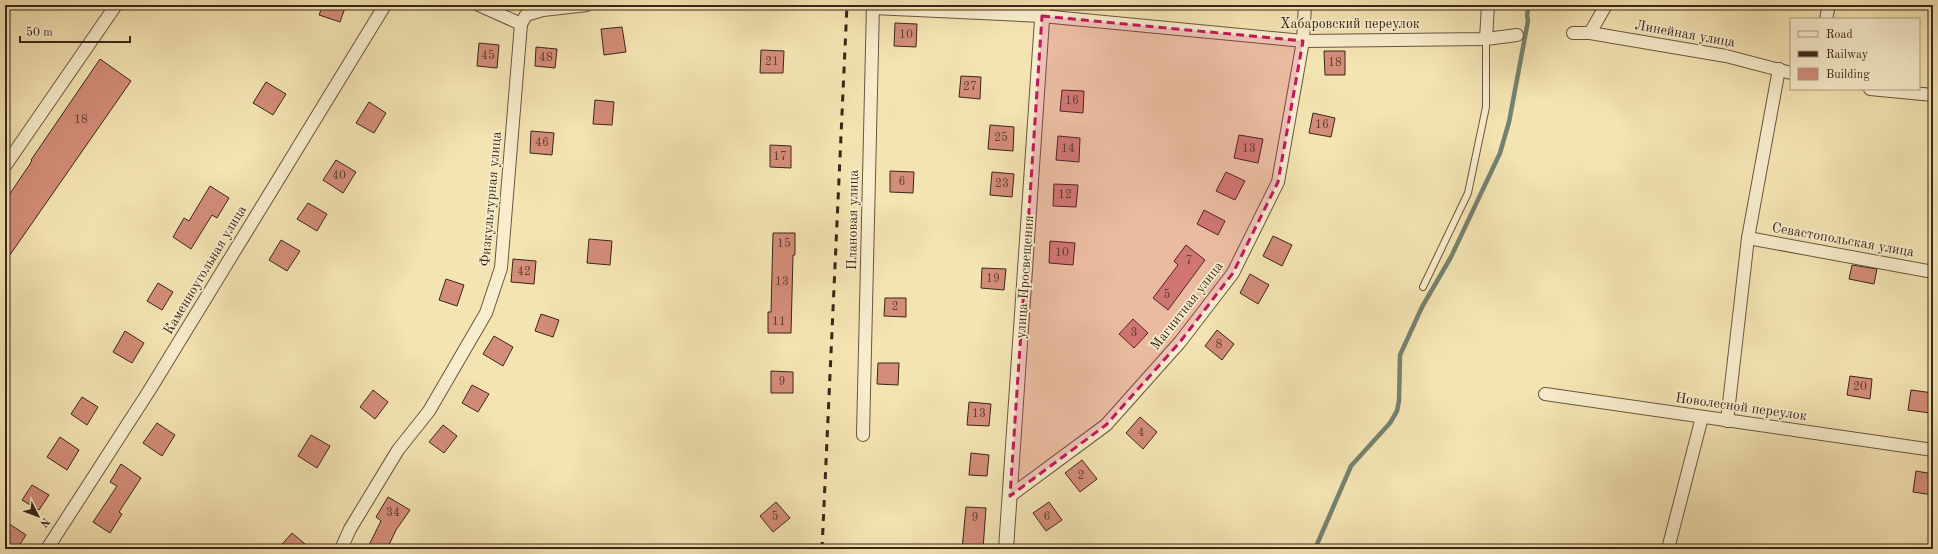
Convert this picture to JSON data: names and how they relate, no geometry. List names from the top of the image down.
{
  "streets": {
    "street": [
      "Хабаровский переулок",
      "Линейная улица",
      "Физкультурная улица",
      "Плановая улица",
      "Севастопольская улица",
      "Каменноугольная улица",
      "улица Просвещения",
      "Магнитная улица",
      "Новолесной переулок"
    ]
  },
  "crossings": [
    ["Хабаровский переулок", "Плановая улица"],
    ["Хабаровский переулок", "улица Просвещения"],
    ["Хабаровский переулок", "Магнитная улица"],
    ["улица Просвещения", "Магнитная улица"]
  ],
  "house_numbers": [
    "10",
    "45",
    "48",
    "21",
    "18",
    "27",
    "16",
    "18",
    "16",
    "25",
    "46",
    "14",
    "13",
    "17",
    "40",
    "6",
    "23",
    "12",
    "15",
    "10",
    "7",
    "42",
    "19",
    "13",
    "5",
    "2",
    "11",
    "3",
    "8",
    "9",
    "20",
    "13",
    "4",
    "2",
    "34",
    "5",
    "6",
    "9"
  ],
  "legend": ["Road", "Railway", "Building"],
  "scale_bar": "50 m",
  "north": "bottom right"
}
